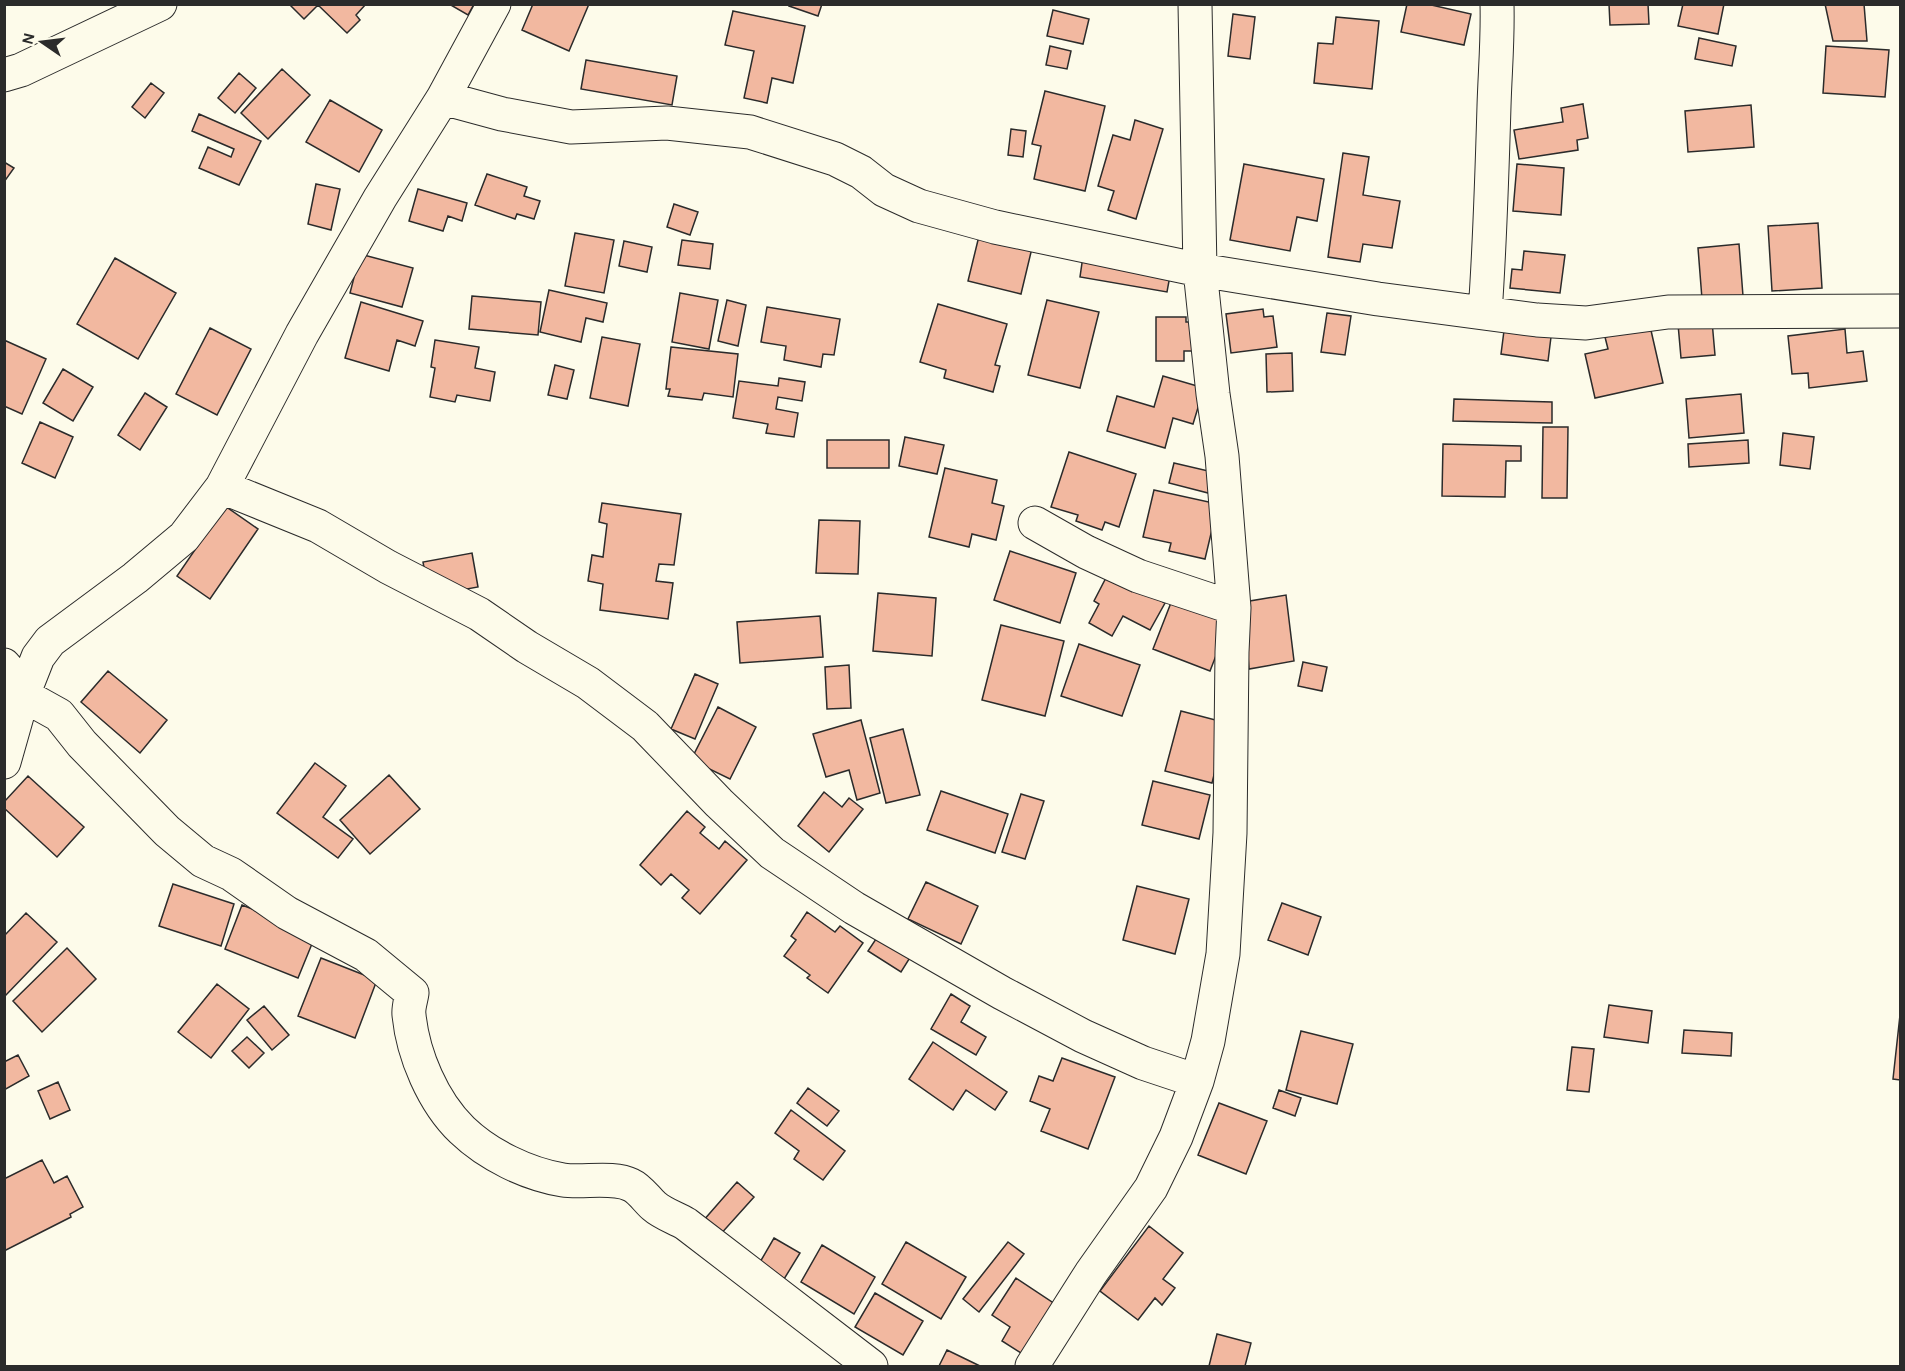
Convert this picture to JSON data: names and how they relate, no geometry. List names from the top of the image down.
{
  "north": "left"
}
